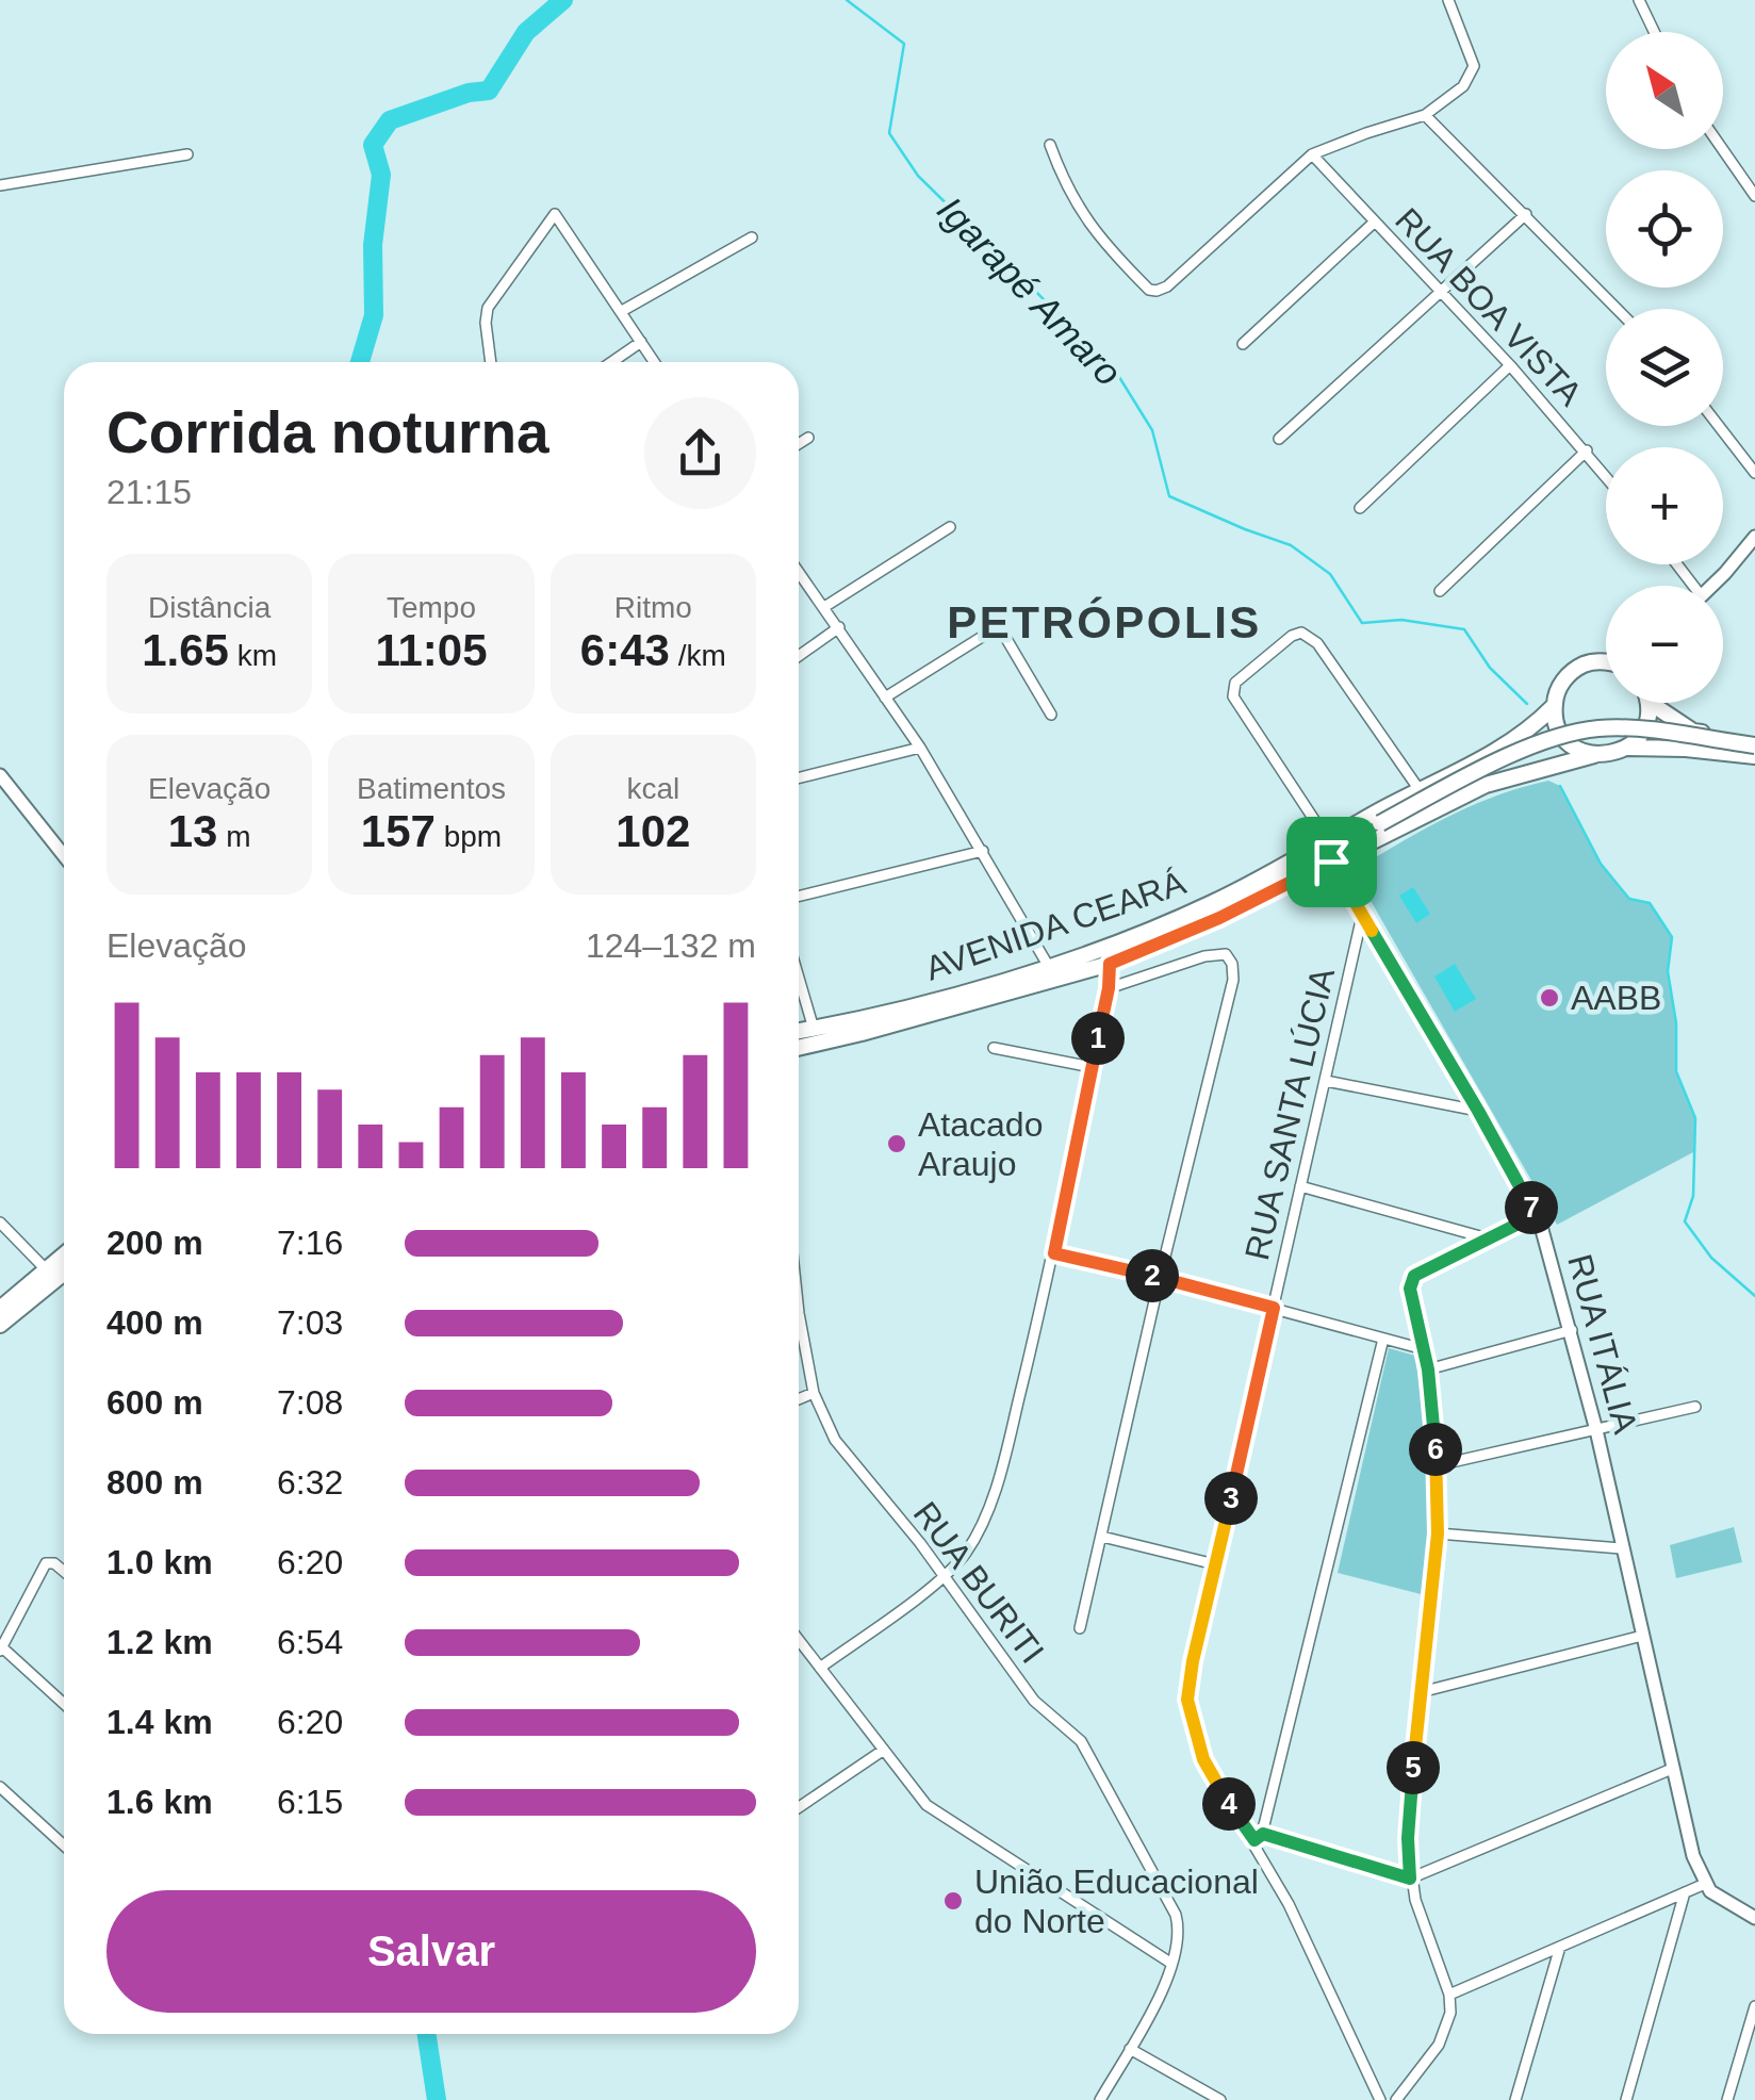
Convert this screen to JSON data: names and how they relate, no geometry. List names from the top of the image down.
{
  "streets": {
    "main road": ["AVENIDA CEARÁ"],
    "street": [
      "RUA BOA VISTA",
      "RUA SANTA LÚCIA",
      "RUA ITÁLIA",
      "RUA BURITI"
    ]
  },
  "crossings": [
    ["AVENIDA CEARÁ", "RUA ITÁLIA"],
    ["RUA SANTA LÚCIA", "RUA ITÁLIA"]
  ],
  "districts": ["PETRÓPOLIS"],
  "water": ["Igarapé Amaro"],
  "places": ["AABB", "Atacado Araujo", "União Educacional do Norte"],
  "north": "top left",
  "page": {
    "map_buttons": ["+", "−"],
    "heading": ["Corrida noturna", "21:15"],
    "stats": [
      ["Distância", "1.65 km"],
      ["Tempo", "11:05"],
      ["Ritmo", "6:43 /km"],
      ["Elevação", "13 m"],
      ["Batimentos", "157 bpm"],
      ["kcal", "102"]
    ],
    "chart": ["Elevação", "124–132 m"],
    "pins": [
      "1",
      "7",
      "2",
      "6",
      "3",
      "5",
      "4"
    ],
    "list": [
      {
        "name": "200 m",
        "note": "7:16"
      },
      {
        "name": "400 m",
        "note": "7:03"
      },
      {
        "name": "600 m",
        "note": "7:08"
      },
      {
        "name": "800 m",
        "note": "6:32"
      },
      {
        "name": "1.0 km",
        "note": "6:20"
      },
      {
        "name": "1.2 km",
        "note": "6:54"
      },
      {
        "name": "1.4 km",
        "note": "6:20"
      },
      {
        "name": "1.6 km",
        "note": "6:15"
      }
    ],
    "buttons": "Salvar"
  }
}
